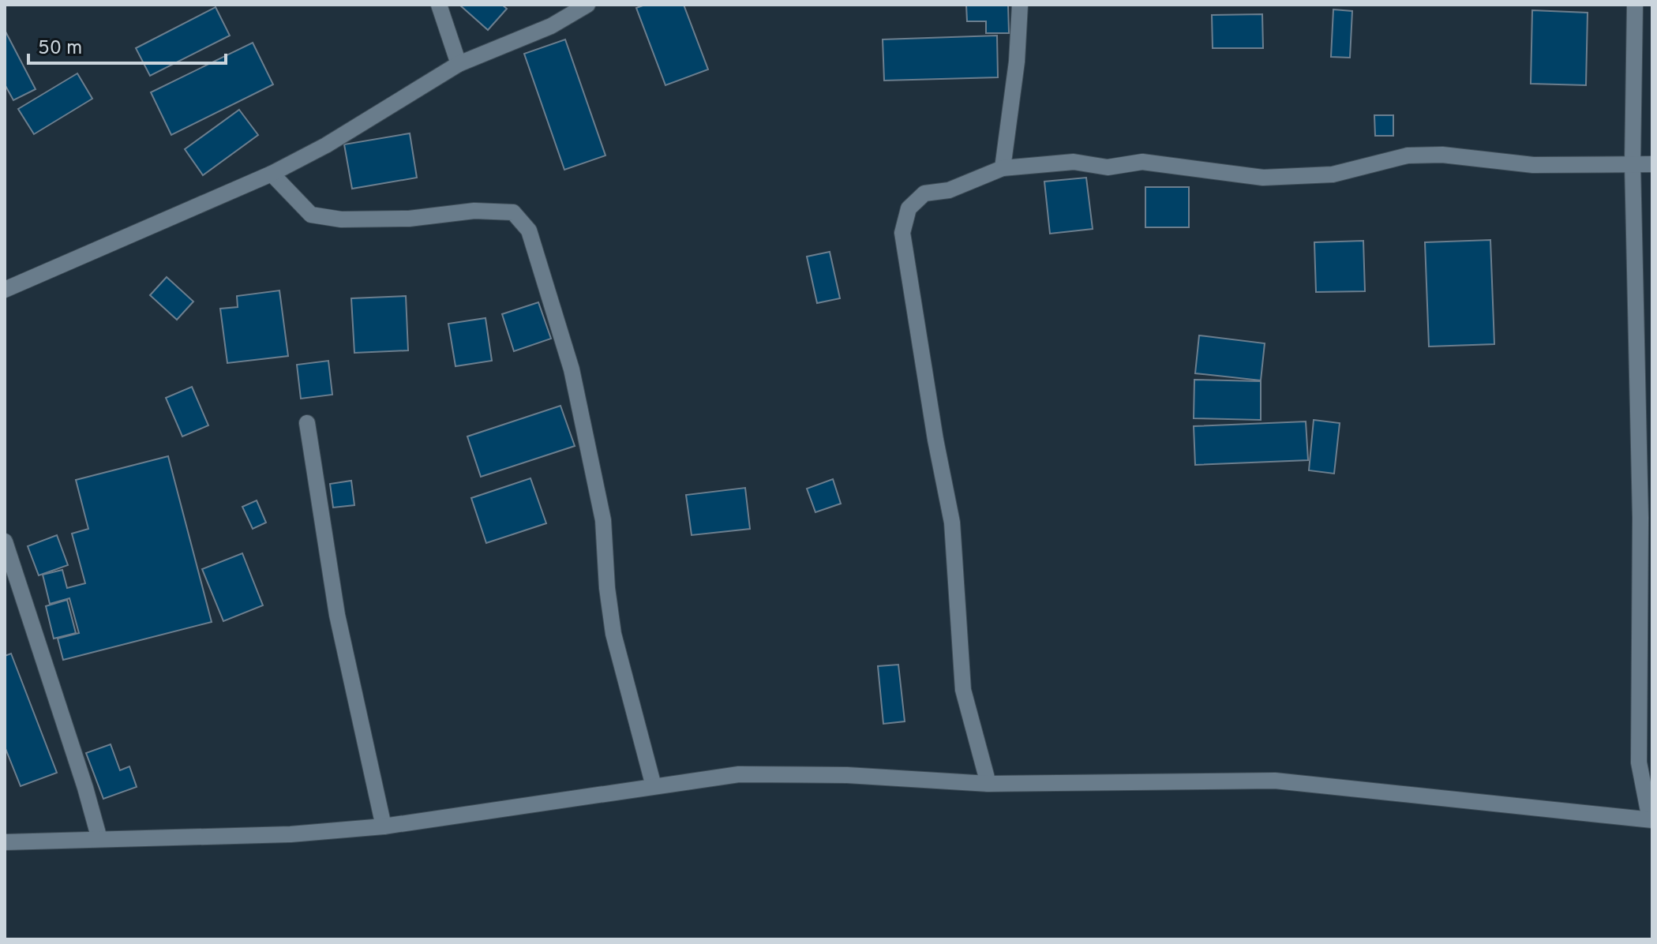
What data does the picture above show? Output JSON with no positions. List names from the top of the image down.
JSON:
{
  "scale_bar": "50 m"
}
